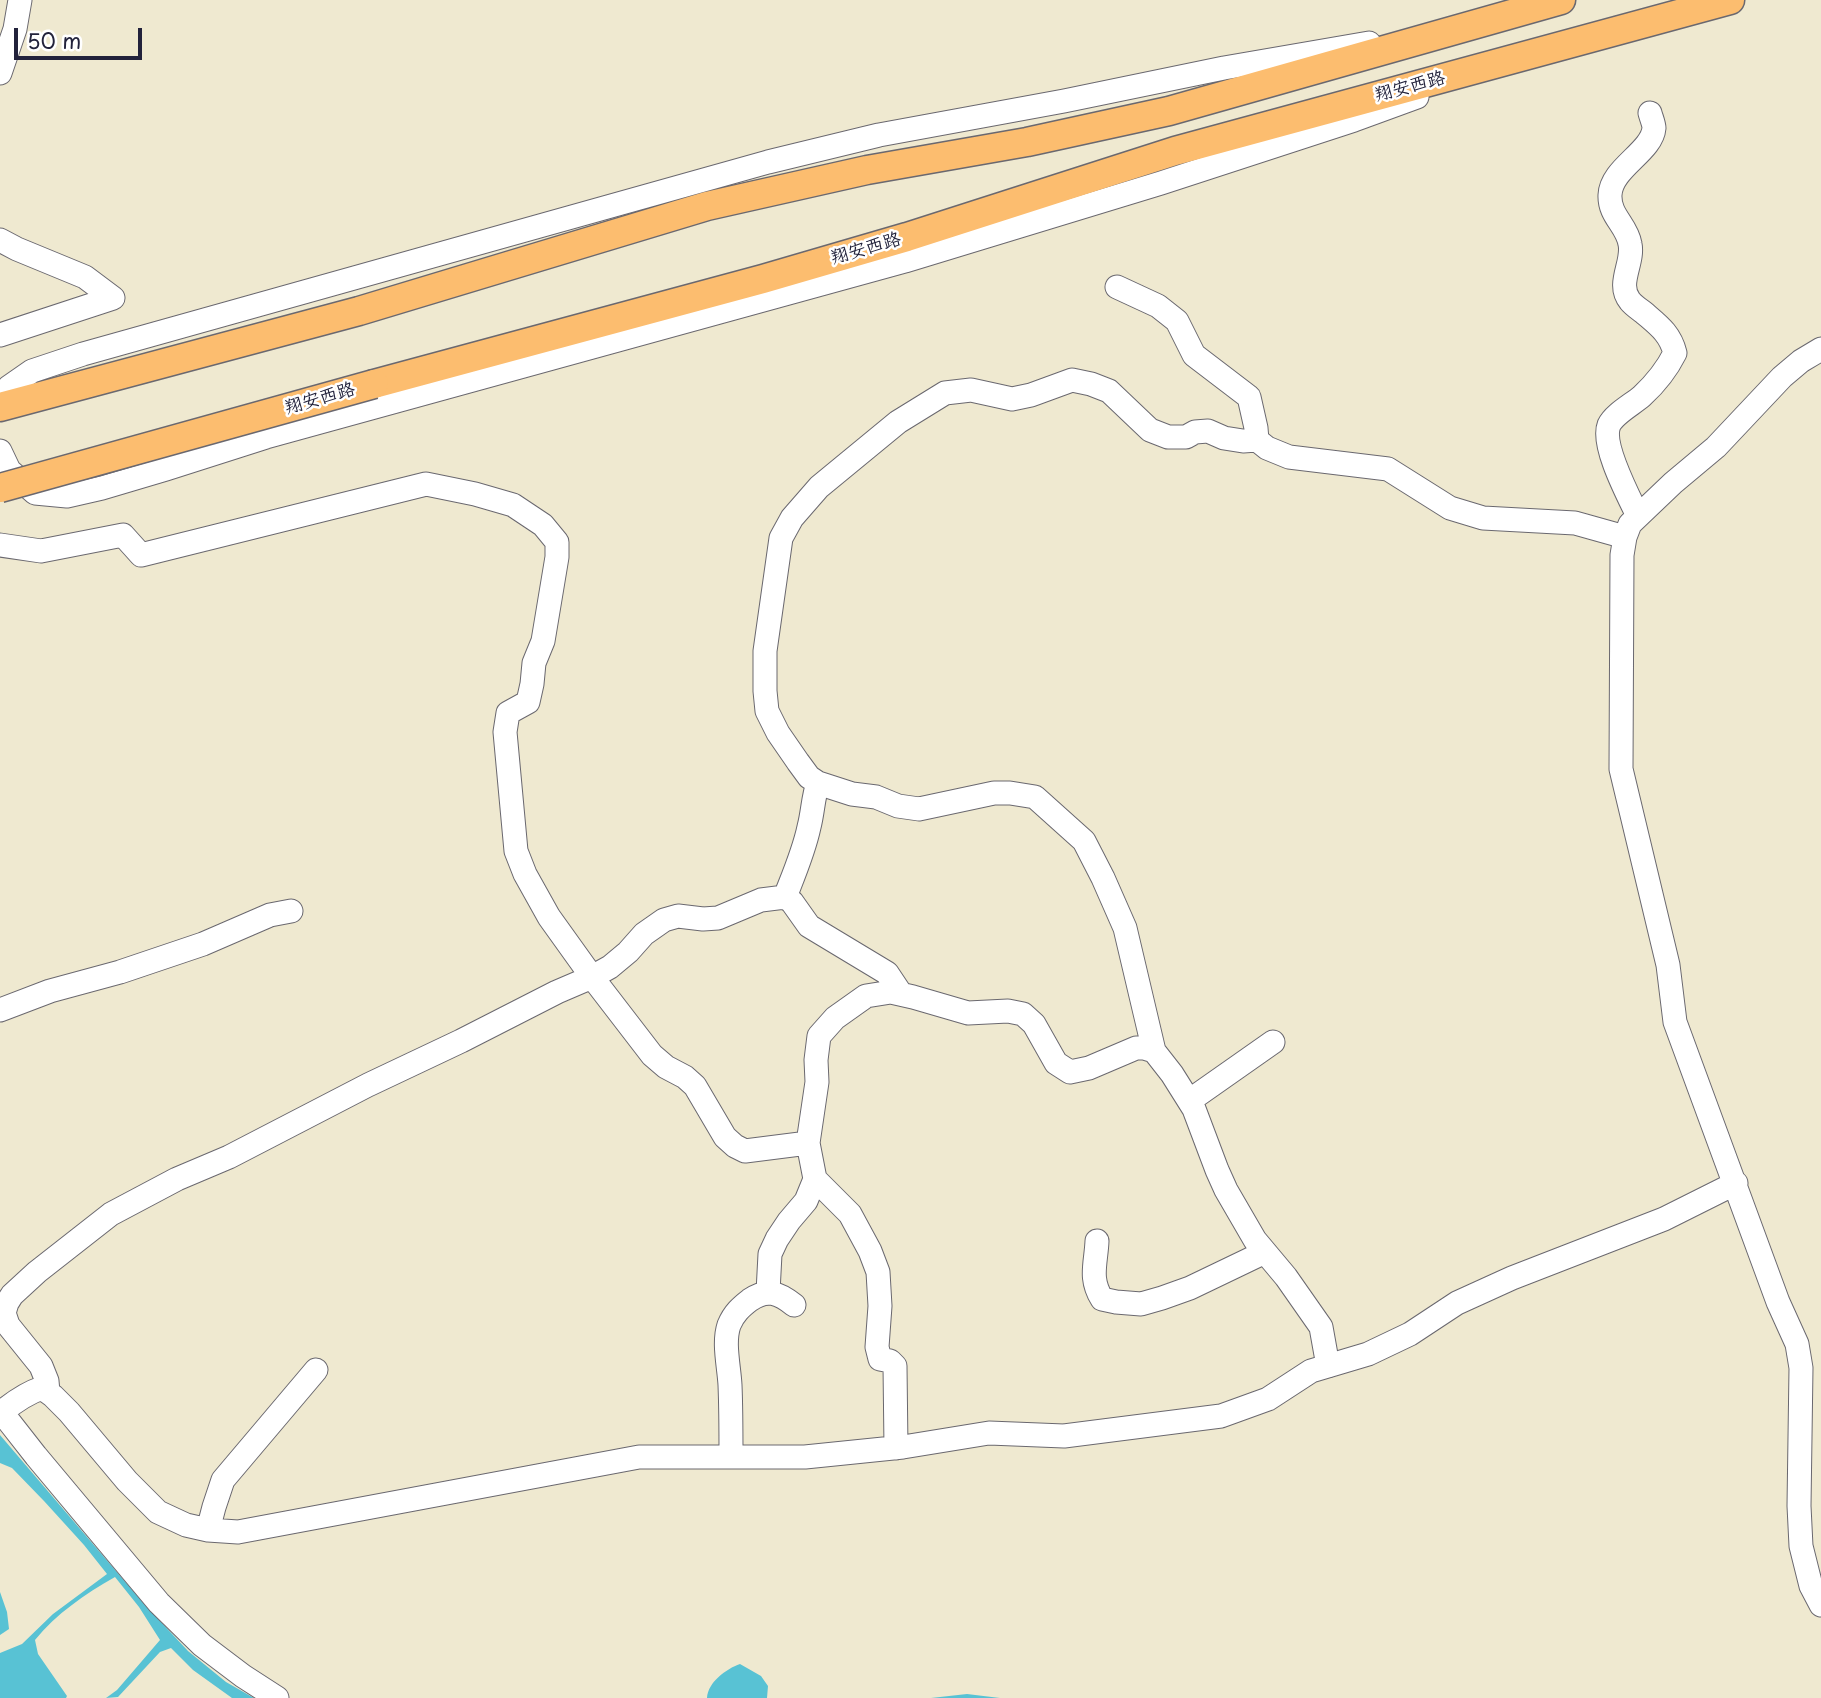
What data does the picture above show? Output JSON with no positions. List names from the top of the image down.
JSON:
{
  "streets": {
    "main road": ["翔安西路"]
  },
  "scale_bar": "50 m"
}
